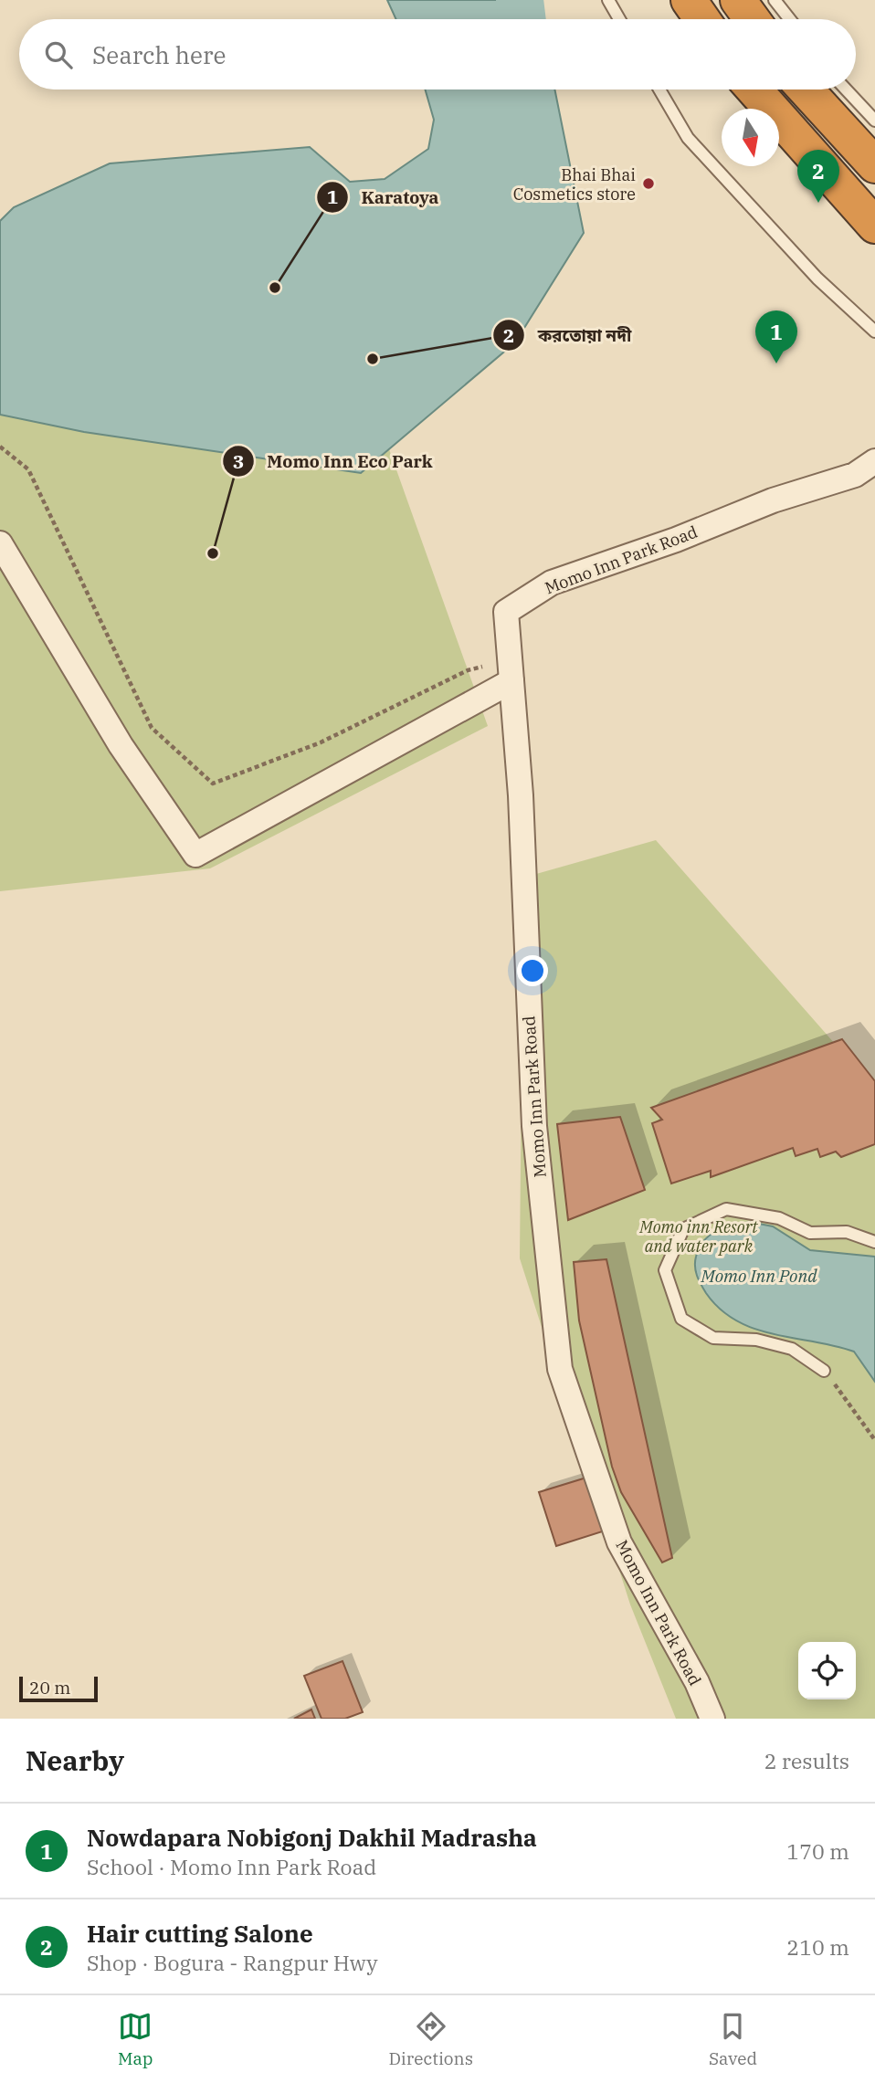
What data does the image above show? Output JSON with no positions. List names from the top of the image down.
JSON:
{
  "streets": {
    "street": ["Momo Inn Park Road"]
  },
  "water": ["Momo Inn Pond"],
  "parks": ["Momo inn Resort and water park"],
  "places": [
    "Bhai Bhai Cosmetics store",
    "Karatoya",
    "করতোয়া নদী",
    "Momo Inn Eco Park"
  ],
  "scale_bar": "20 m",
  "north": "bottom",
  "page": {
    "search": "Search here",
    "pins": ["2", "1"],
    "scale": "20 m",
    "heading": ["Nearby", "2 results"],
    "list": [
      {
        "mark": "1",
        "name": "Nowdapara Nobigonj Dakhil Madrasha",
        "note": "School · Momo Inn Park Road",
        "value": "170 m"
      },
      {
        "mark": "2",
        "name": "Hair cutting Salone",
        "note": "Shop · Bogura - Rangpur Hwy",
        "value": "210 m"
      }
    ],
    "nav": ["Map", "Directions", "Saved"]
  }
}
